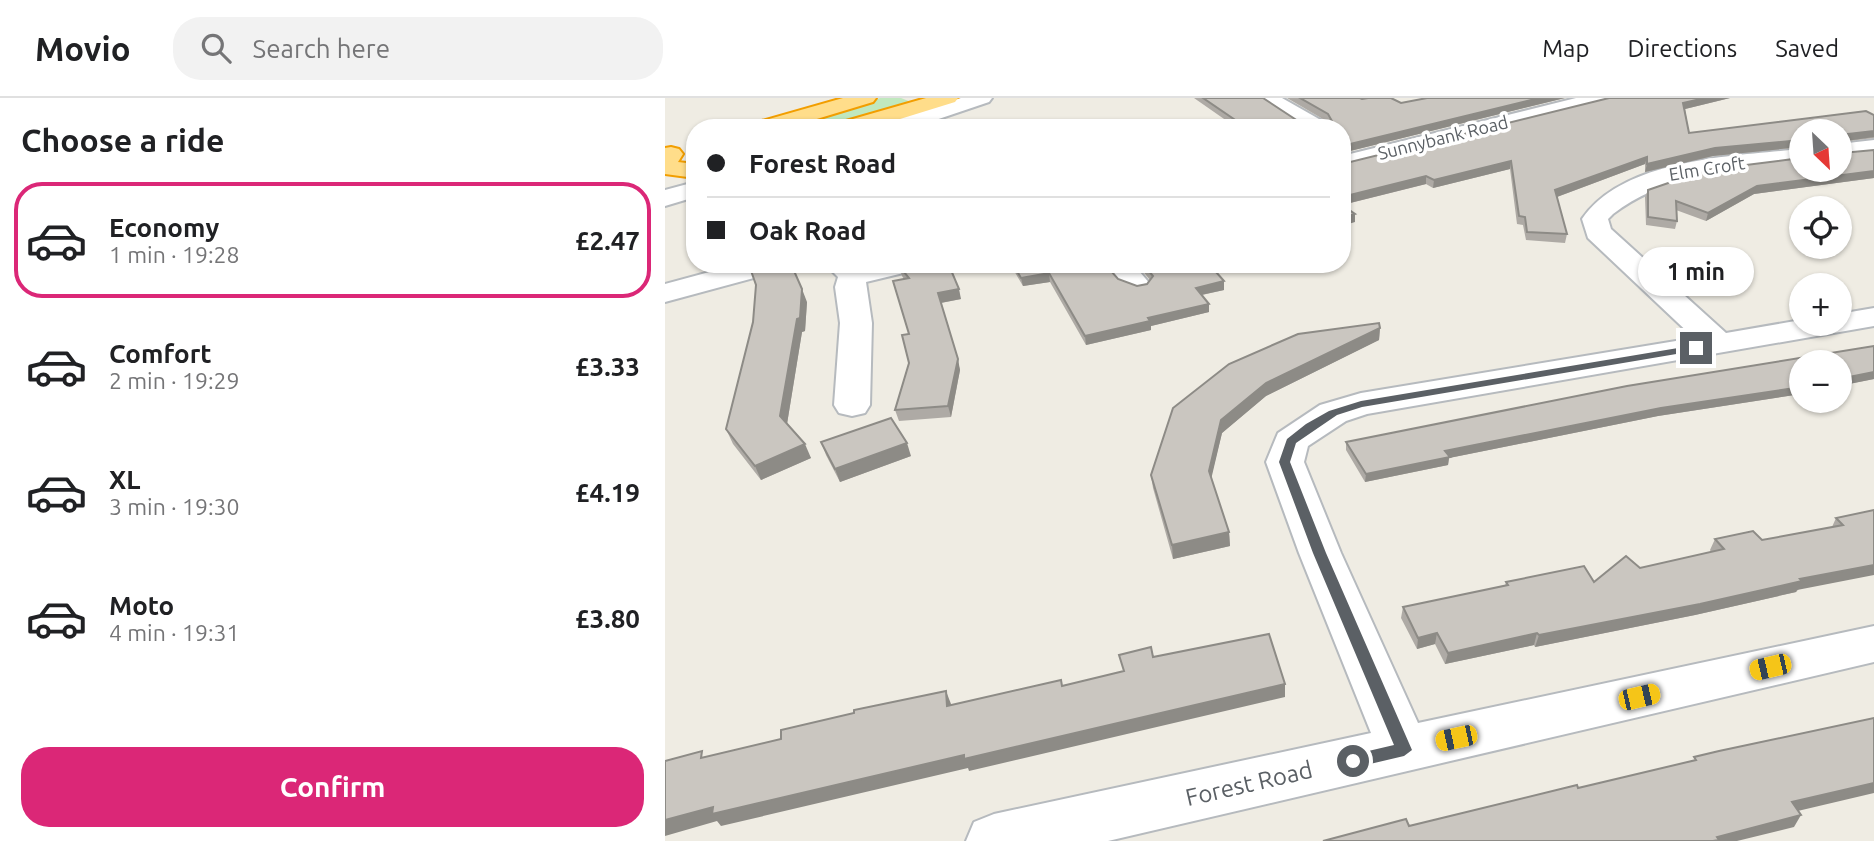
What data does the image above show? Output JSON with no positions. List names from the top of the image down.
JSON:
{
  "streets": {
    "street": ["Sunnybank Road", "Elm Croft", "Forest Road"]
  },
  "north": "bottom right",
  "page": {
    "header": "Movio",
    "search": "Search here",
    "nav": ["Map", "Directions", "Saved"],
    "heading": "Choose a ride",
    "map_buttons": ["+", "−"],
    "banner": ["Forest Road", "Oak Road"],
    "list": [
      {
        "name": "Economy",
        "note": "1 min · 19:28",
        "value": "£2.47"
      },
      {
        "name": "Comfort",
        "note": "2 min · 19:29",
        "value": "£3.33"
      },
      {
        "name": "XL",
        "note": "3 min · 19:30",
        "value": "£4.19"
      },
      {
        "name": "Moto",
        "note": "4 min · 19:31",
        "value": "£3.80"
      }
    ],
    "bubble": "1 min",
    "buttons": "Confirm"
  }
}
